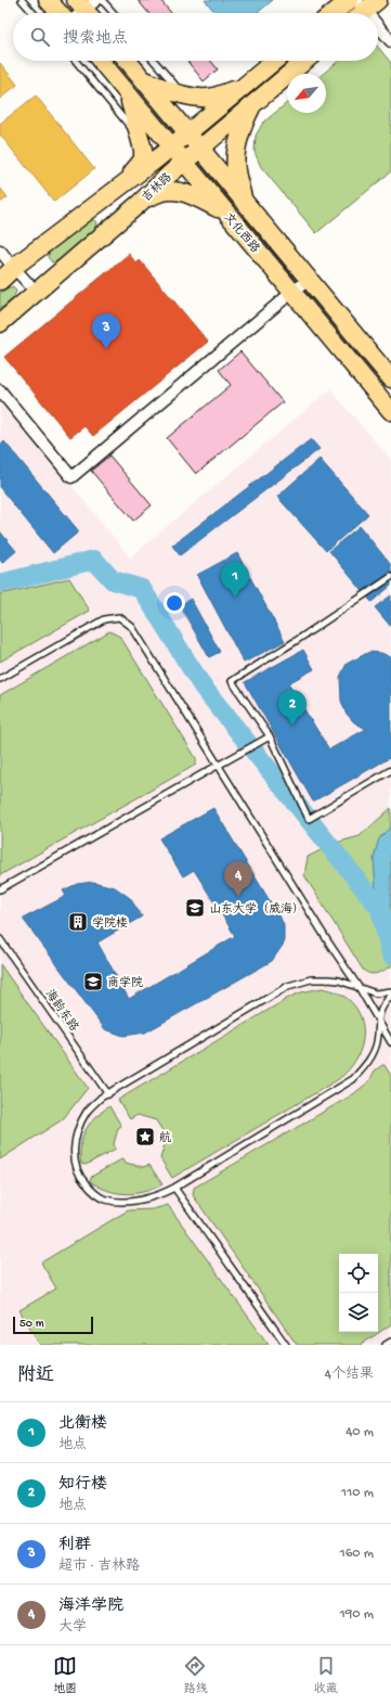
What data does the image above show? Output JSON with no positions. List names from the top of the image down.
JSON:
{
  "streets": {
    "main road": ["吉林路", "文化西路"],
    "lane": ["海韵东路"]
  },
  "crossings": [
    ["吉林路", "文化西路"]
  ],
  "places": {
    "school or university": ["山东大学（威海）", "商学院"],
    "building": ["学院楼"],
    "place": ["航"]
  },
  "scale_bar": "50 m",
  "north": "bottom left",
  "page": {
    "search": "搜索地点",
    "pins": [
      "3",
      "1",
      "2",
      "4"
    ],
    "scale": "50 m",
    "heading": ["附近", "4个结果"],
    "list": [
      {
        "mark": "1",
        "name": "北衡楼",
        "note": "地点",
        "value": "40 m"
      },
      {
        "mark": "2",
        "name": "知行楼",
        "note": "地点",
        "value": "110 m"
      },
      {
        "mark": "3",
        "name": "利群",
        "note": "超市 · 吉林路",
        "value": "160 m"
      },
      {
        "mark": "4",
        "name": "海洋学院",
        "note": "大学",
        "value": "190 m"
      }
    ],
    "nav": ["地图", "路线", "收藏"]
  }
}
